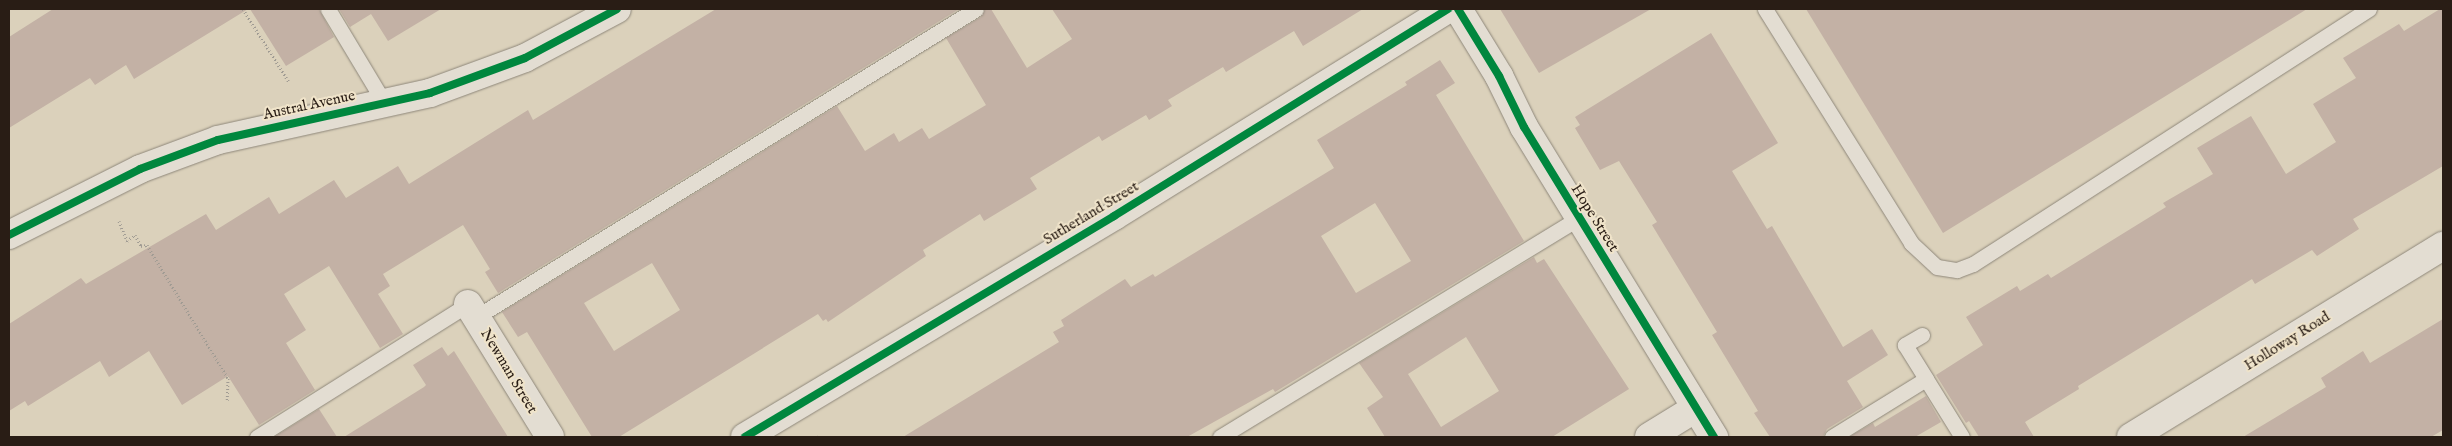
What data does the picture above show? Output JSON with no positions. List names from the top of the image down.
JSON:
{
  "streets": {
    "street": [
      "Austral Avenue",
      "Sutherland Street",
      "Hope Street",
      "Holloway Road",
      "Newman Street"
    ]
  }
}
